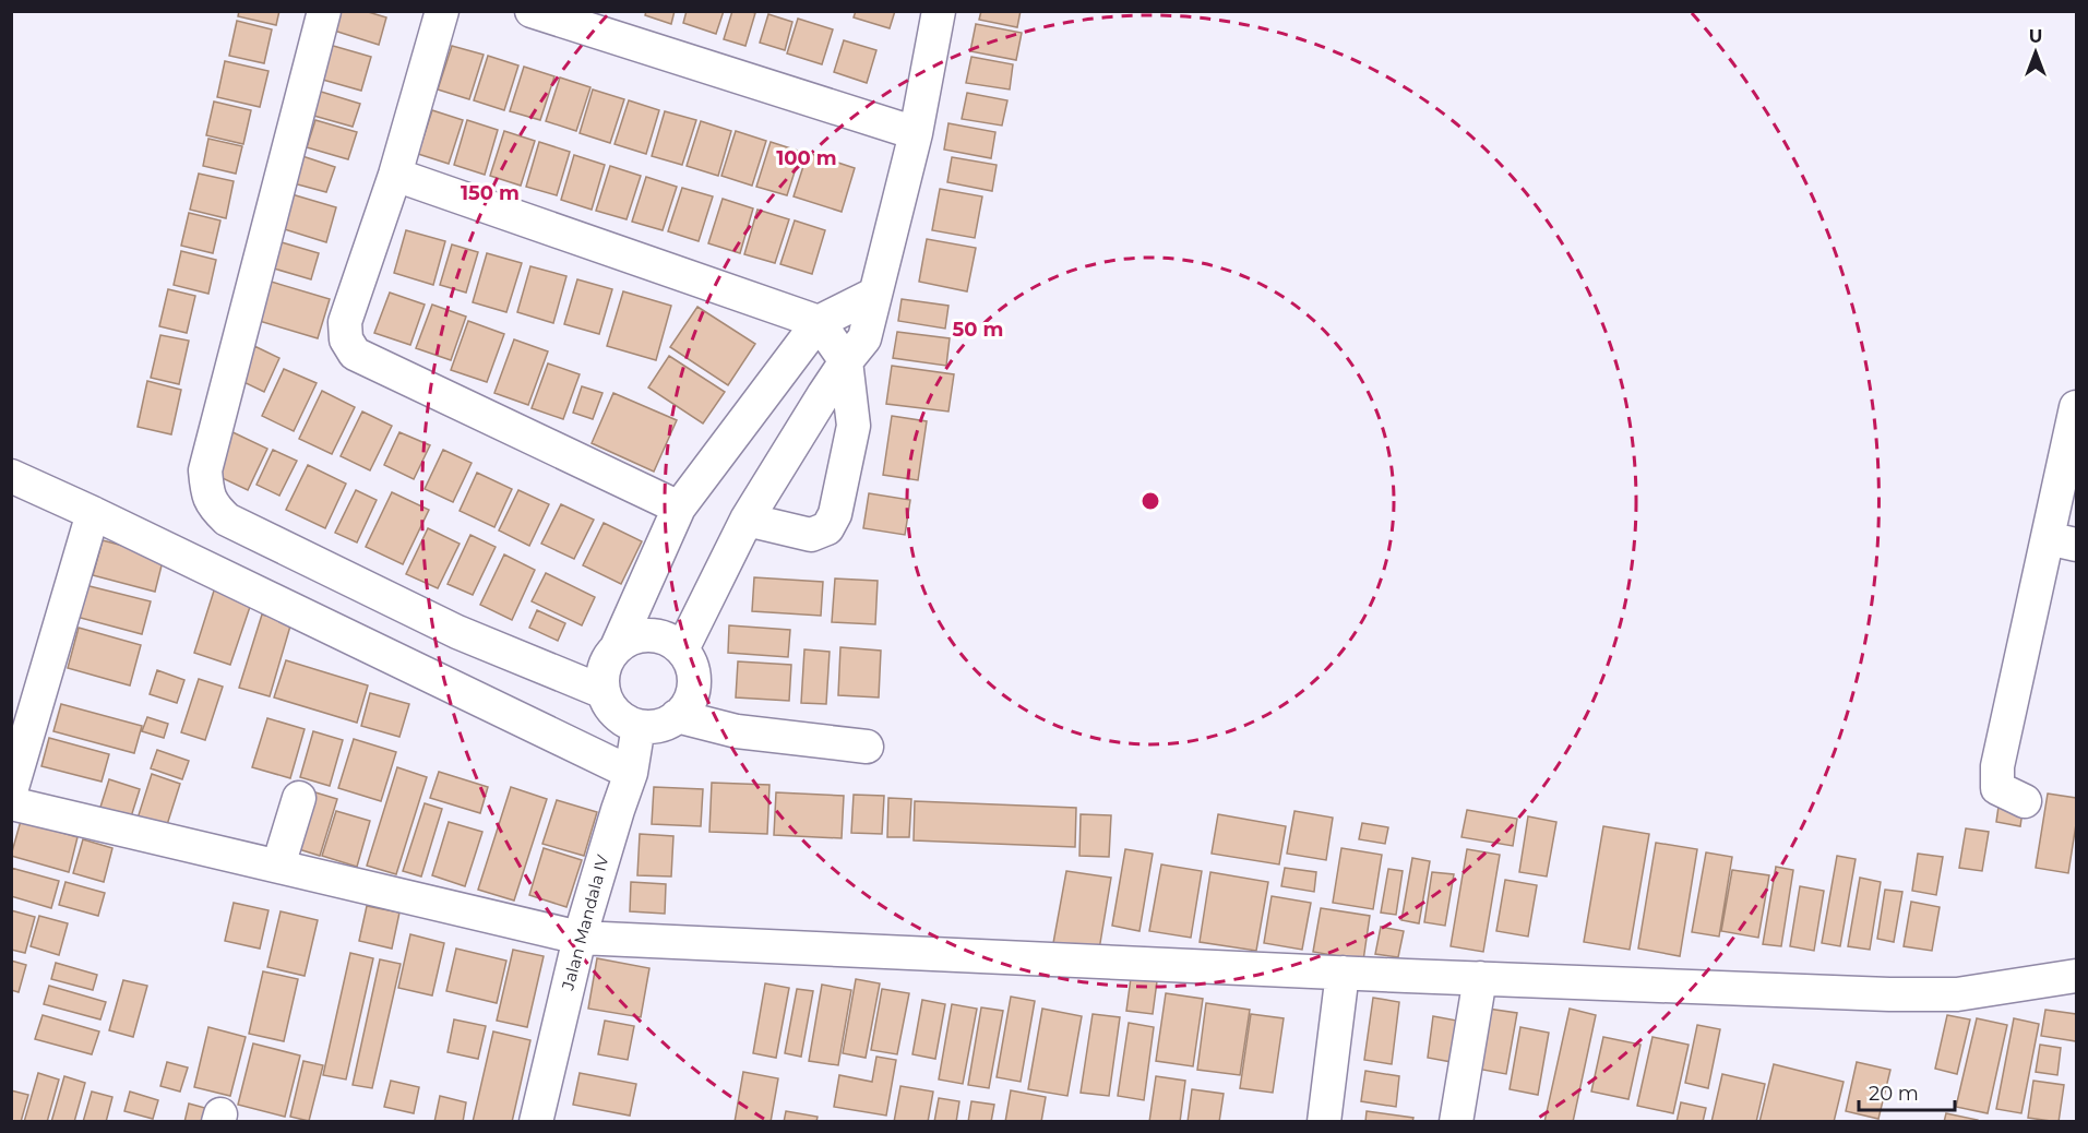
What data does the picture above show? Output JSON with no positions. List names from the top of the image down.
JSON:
{
  "streets": {
    "street": ["Jalan Mandala IV"]
  },
  "scale_bar": "20 m",
  "north": "top",
  "rings": ["100 m", "150 m", "50 m"]
}
